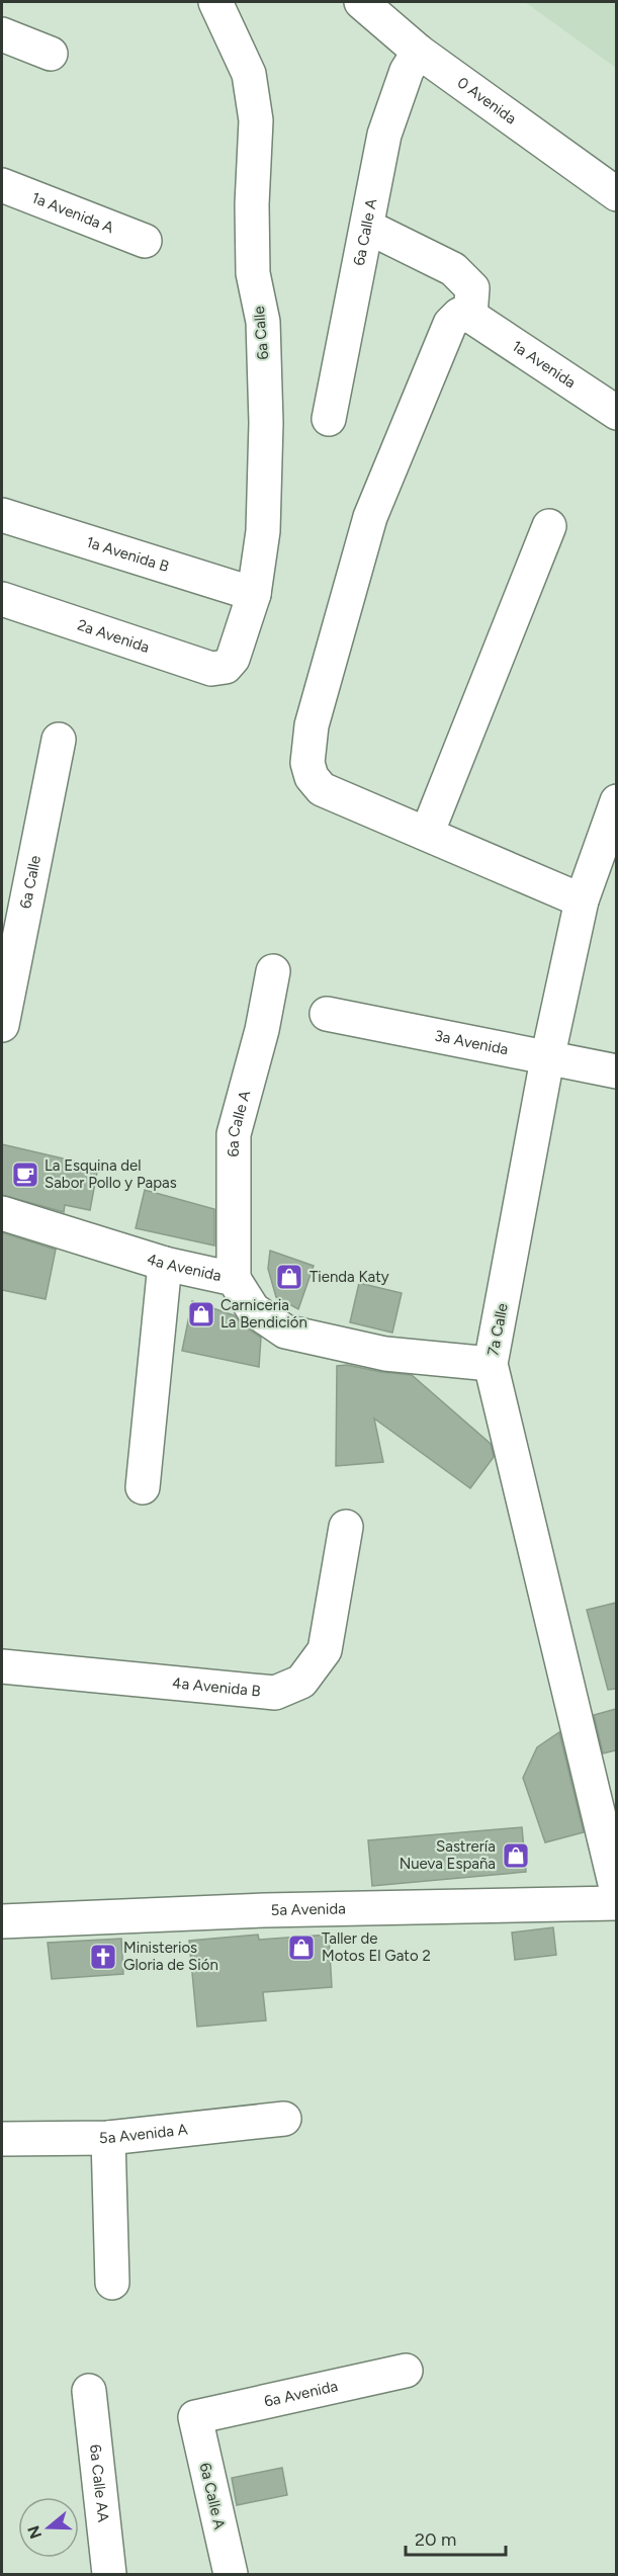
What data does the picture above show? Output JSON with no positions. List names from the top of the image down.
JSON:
{
  "streets": {
    "street": [
      "0 Avenida",
      "1a Avenida A",
      "6a Calle A",
      "6a Calle",
      "1a Avenida",
      "1a Avenida B",
      "2a Avenida",
      "3a Avenida",
      "4a Avenida",
      "7a Calle",
      "4a Avenida B",
      "5a Avenida",
      "5a Avenida A",
      "6a Avenida",
      "6a Calle AA"
    ]
  },
  "crossings": [
    ["0 Avenida", "6a Calle A"],
    ["6a Calle A", "4a Avenida"],
    ["6a Calle A", "6a Avenida"],
    ["6a Calle", "1a Avenida B"],
    ["6a Calle", "2a Avenida"],
    ["3a Avenida", "7a Calle"],
    ["4a Avenida", "7a Calle"]
  ],
  "places": {
    "cafe": ["La Esquina del Sabor Pollo y Papas"],
    "shop": [
      "Tienda Katy",
      "Carniceria La Bendición",
      "Sastrería Nueva España",
      "Taller de Motos El Gato 2"
    ],
    "church": ["Ministerios Gloria de Sión"]
  },
  "scale_bar": "20 m",
  "north": "left"
}
